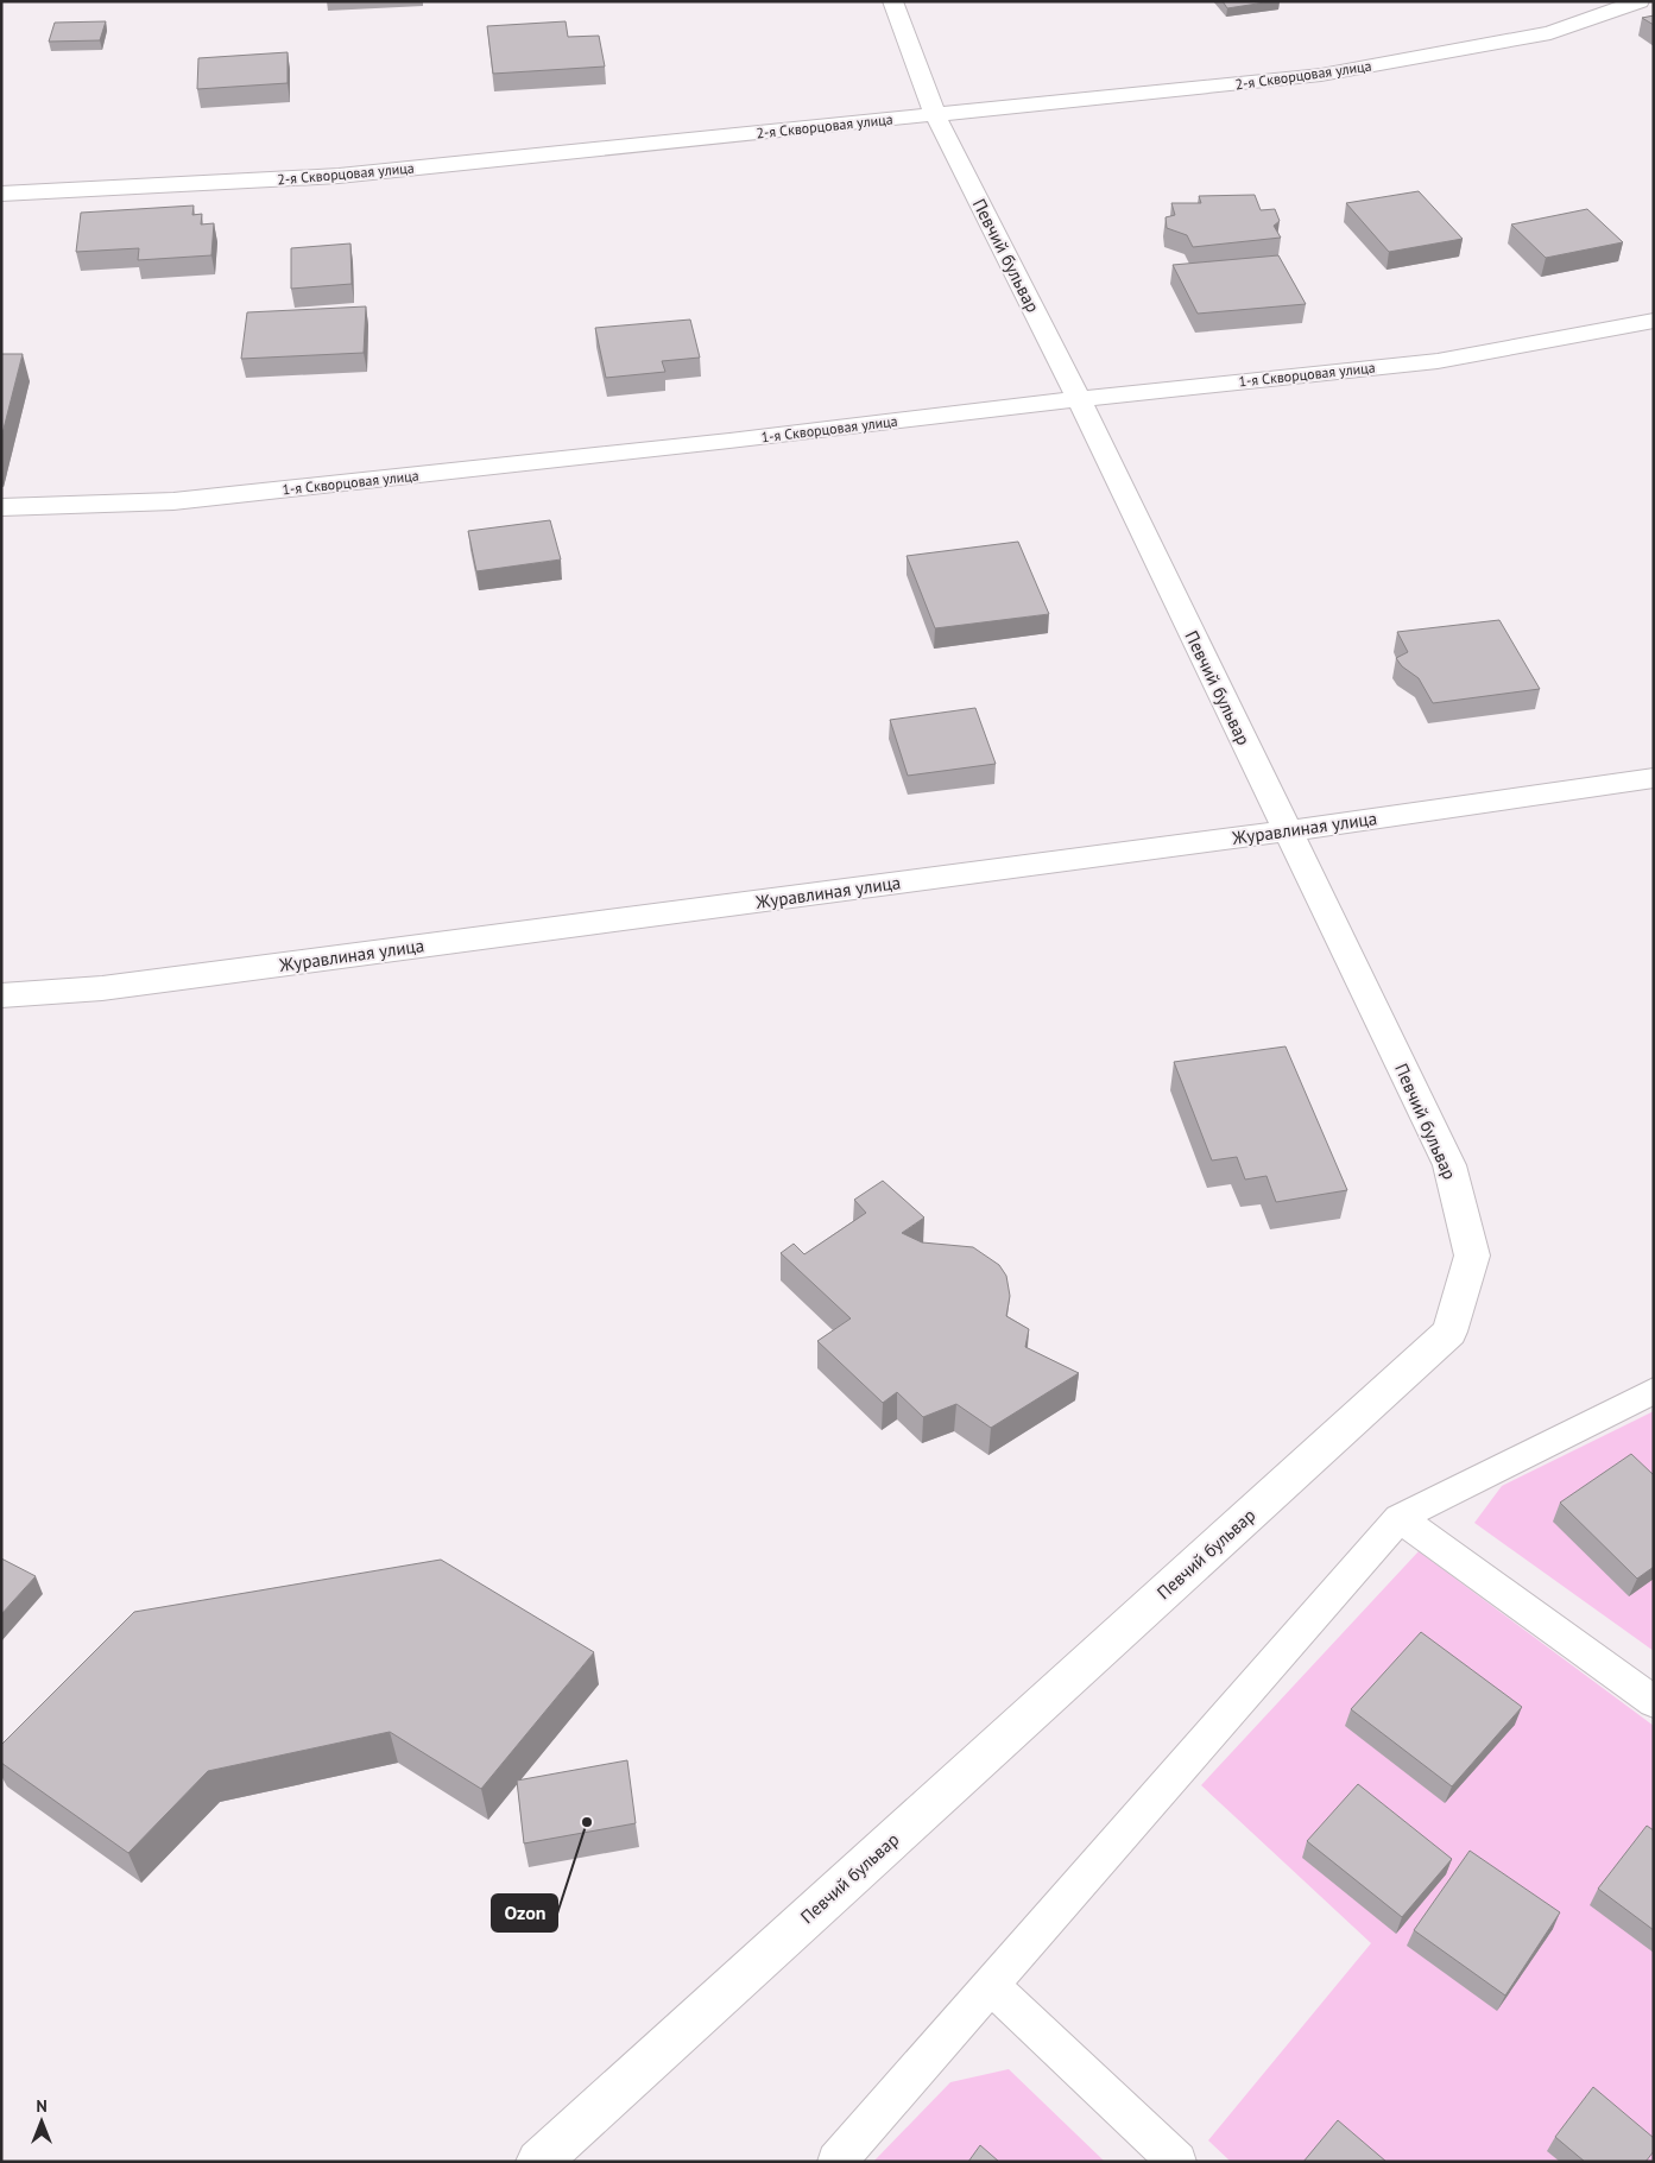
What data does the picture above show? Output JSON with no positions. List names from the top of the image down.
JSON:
{
  "streets": {
    "street": [
      "2-я Скворцовая улица",
      "Певчий бульвар",
      "1-я Скворцовая улица",
      "Журавлиная улица"
    ]
  },
  "crossings": [
    ["2-я Скворцовая улица", "Певчий бульвар"],
    ["Певчий бульвар", "1-я Скворцовая улица"],
    ["Певчий бульвар", "Журавлиная улица"]
  ],
  "places": ["Ozon"],
  "north": "top"
}
